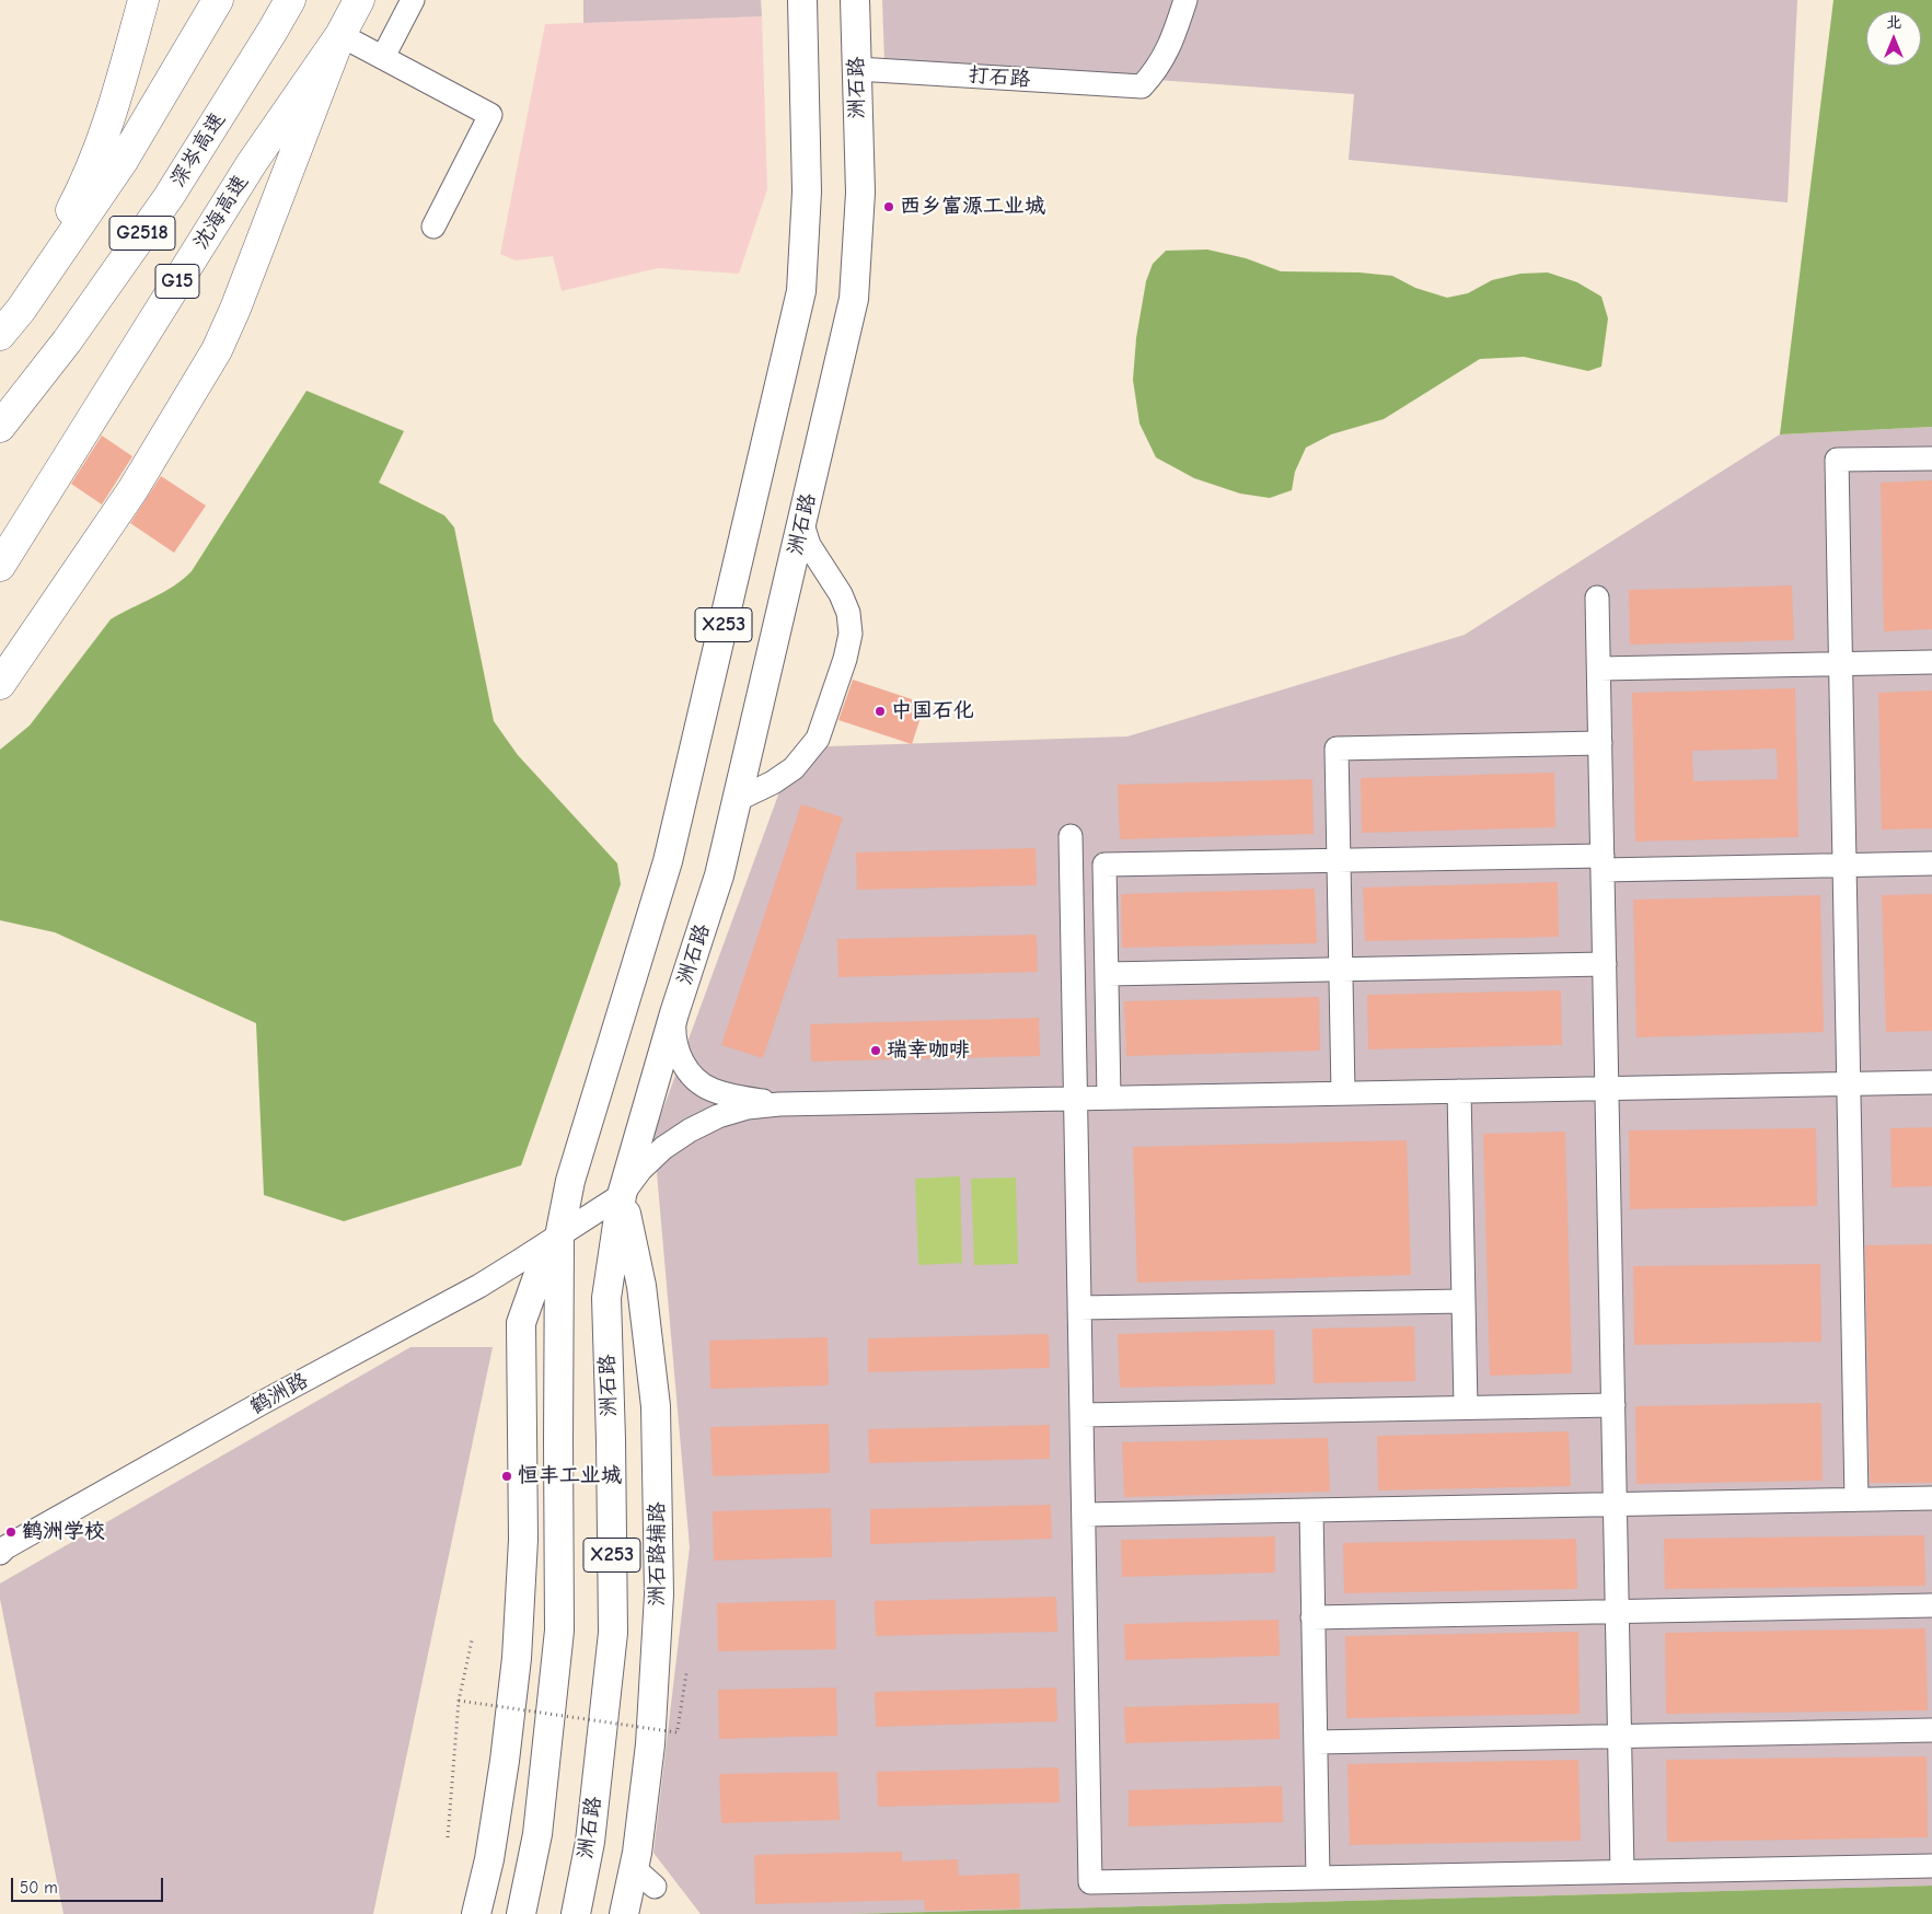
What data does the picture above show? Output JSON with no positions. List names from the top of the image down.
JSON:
{
  "streets": {
    "highway": [
      "深岑高速",
      "沈海高速",
      "G2518",
      "G15"
    ],
    "main road": ["洲石路", "X253", "洲石路辅路"],
    "street": ["打石路", "鹤洲路"]
  },
  "crossings": [
    ["打石路", "洲石路"],
    ["洲石路", "鹤洲路"],
    ["洲石路", "洲石路辅路"],
    ["X253", "鹤洲路"],
    ["鹤洲路", "洲石路辅路"]
  ],
  "places": [
    "西乡富源工业城",
    "中国石化",
    "瑞幸咖啡",
    "恒丰工业城",
    "鹤洲学校"
  ],
  "scale_bar": "50 m",
  "north": "top"
}
